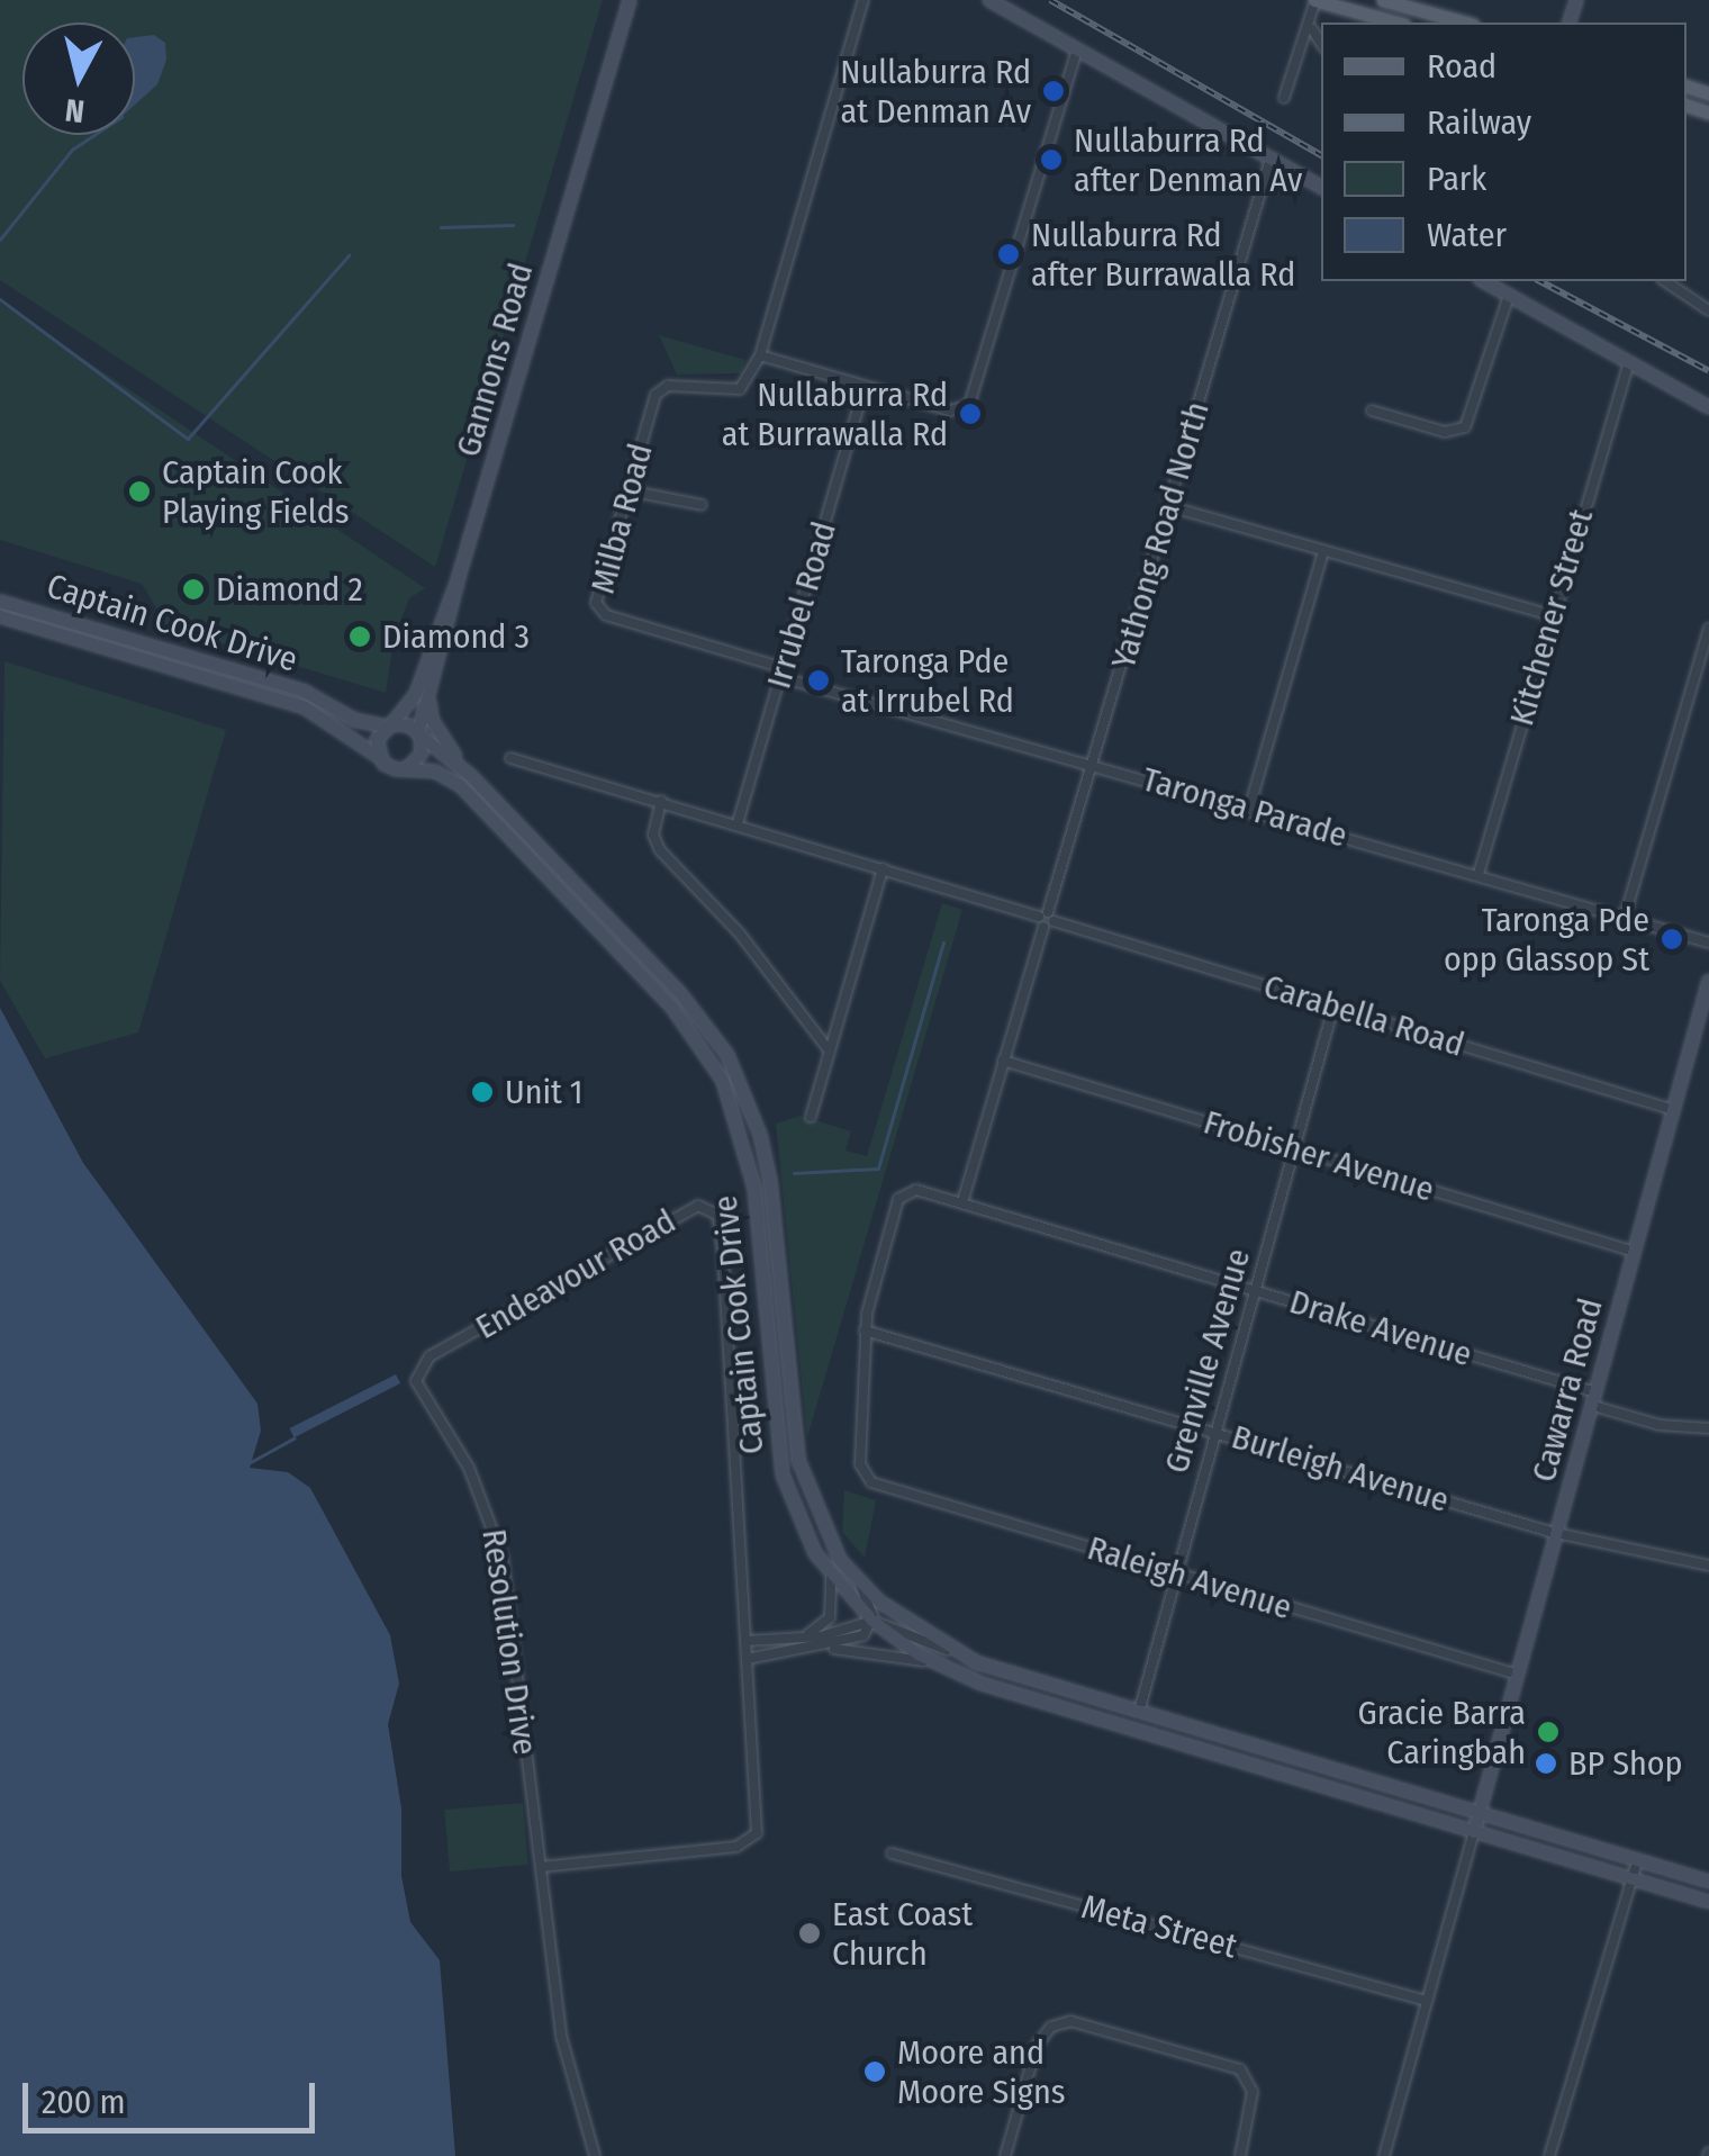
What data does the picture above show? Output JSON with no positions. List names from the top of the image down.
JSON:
{
  "streets": {
    "main road": [
      "Gannons Road",
      "Captain Cook Drive",
      "Grenville Avenue",
      "Cawarra Road"
    ],
    "street": [
      "Milba Road",
      "Yathong Road North",
      "Irrubel Road",
      "Kitchener Street",
      "Taronga Parade",
      "Carabella Road",
      "Frobisher Avenue",
      "Endeavour Road",
      "Drake Avenue",
      "Burleigh Avenue",
      "Raleigh Avenue",
      "Resolution Drive",
      "Meta Street"
    ]
  },
  "crossings": [
    ["Gannons Road", "Captain Cook Drive"],
    ["Milba Road", "Irrubel Road"],
    ["Milba Road", "Taronga Parade"],
    ["Yathong Road North", "Taronga Parade"],
    ["Yathong Road North", "Carabella Road"],
    ["Yathong Road North", "Frobisher Avenue"],
    ["Yathong Road North", "Drake Avenue"],
    ["Irrubel Road", "Taronga Parade"],
    ["Irrubel Road", "Carabella Road"],
    ["Kitchener Street", "Taronga Parade"],
    ["Captain Cook Drive", "Grenville Avenue"],
    ["Captain Cook Drive", "Cawarra Road"],
    ["Carabella Road", "Grenville Avenue"],
    ["Carabella Road", "Cawarra Road"],
    ["Frobisher Avenue", "Grenville Avenue"],
    ["Frobisher Avenue", "Cawarra Road"],
    ["Endeavour Road", "Resolution Drive"],
    ["Drake Avenue", "Grenville Avenue"],
    ["Drake Avenue", "Cawarra Road"],
    ["Drake Avenue", "Burleigh Avenue"],
    ["Drake Avenue", "Raleigh Avenue"],
    ["Grenville Avenue", "Burleigh Avenue"],
    ["Grenville Avenue", "Raleigh Avenue"],
    ["Cawarra Road", "Burleigh Avenue"],
    ["Cawarra Road", "Raleigh Avenue"],
    ["Burleigh Avenue", "Raleigh Avenue"]
  ],
  "places": [
    "Nullaburra Rd at Denman Av",
    "Nullaburra Rd after Denman Av",
    "Nullaburra Rd after Burrawalla Rd",
    "Nullaburra Rd at Burrawalla Rd",
    "Captain Cook Playing Fields",
    "Diamond 2",
    "Diamond 3",
    "Taronga Pde at Irrubel Rd",
    "Taronga Pde opp Glassop St",
    "Unit 1",
    "Gracie Barra Caringbah",
    "BP Shop",
    "East Coast Church",
    "Moore and Moore Signs"
  ],
  "legend": [
    "Road",
    "Railway",
    "Park",
    "Water"
  ],
  "scale_bar": "200 m",
  "north": "bottom"
}
